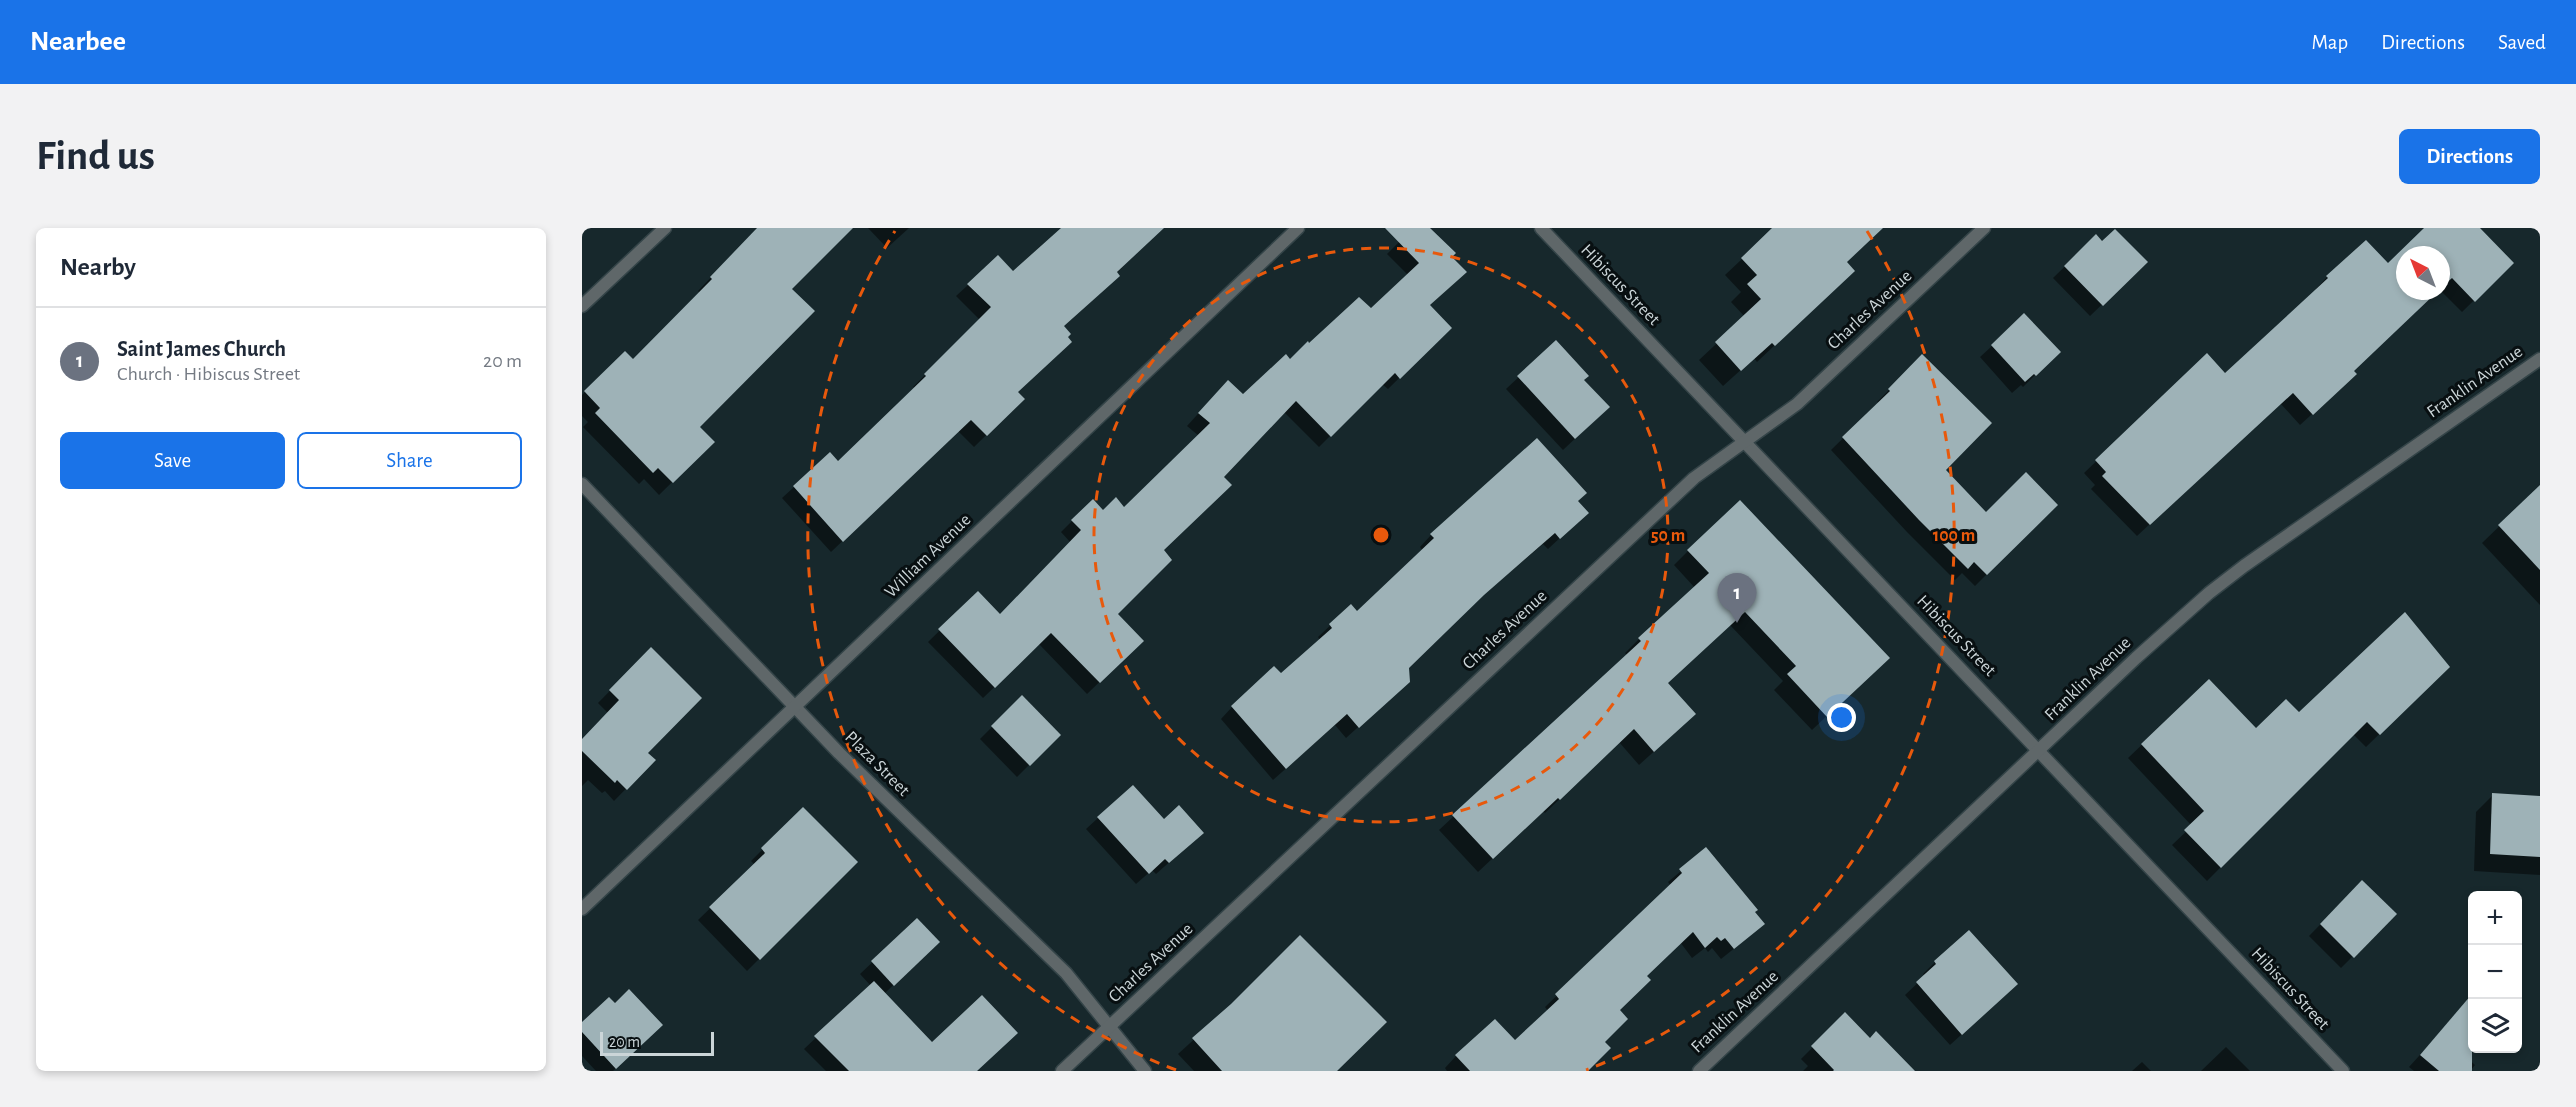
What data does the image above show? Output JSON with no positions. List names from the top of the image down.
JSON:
{
  "streets": {
    "street": [
      "Hibiscus Street",
      "Charles Avenue",
      "Franklin Avenue",
      "William Avenue",
      "Plaza Street"
    ]
  },
  "crossings": [
    ["Hibiscus Street", "Charles Avenue"],
    ["Hibiscus Street", "Franklin Avenue"],
    ["Charles Avenue", "Plaza Street"],
    ["William Avenue", "Plaza Street"]
  ],
  "scale_bar": "20 m",
  "north": "top left",
  "page": {
    "header": "Nearbee",
    "nav": ["Map", "Directions", "Saved"],
    "buttons": [
      "Directions",
      ["Save", "Share"]
    ],
    "title": "Find us",
    "heading": "Nearby",
    "list": [
      {
        "mark": "1",
        "name": "Saint James Church",
        "note": "Church · Hibiscus Street",
        "value": "20 m"
      }
    ],
    "pins": "1",
    "map_buttons": ["+", "−"],
    "scale": "20 m"
  },
  "rings": ["50 m", "100 m"]
}
